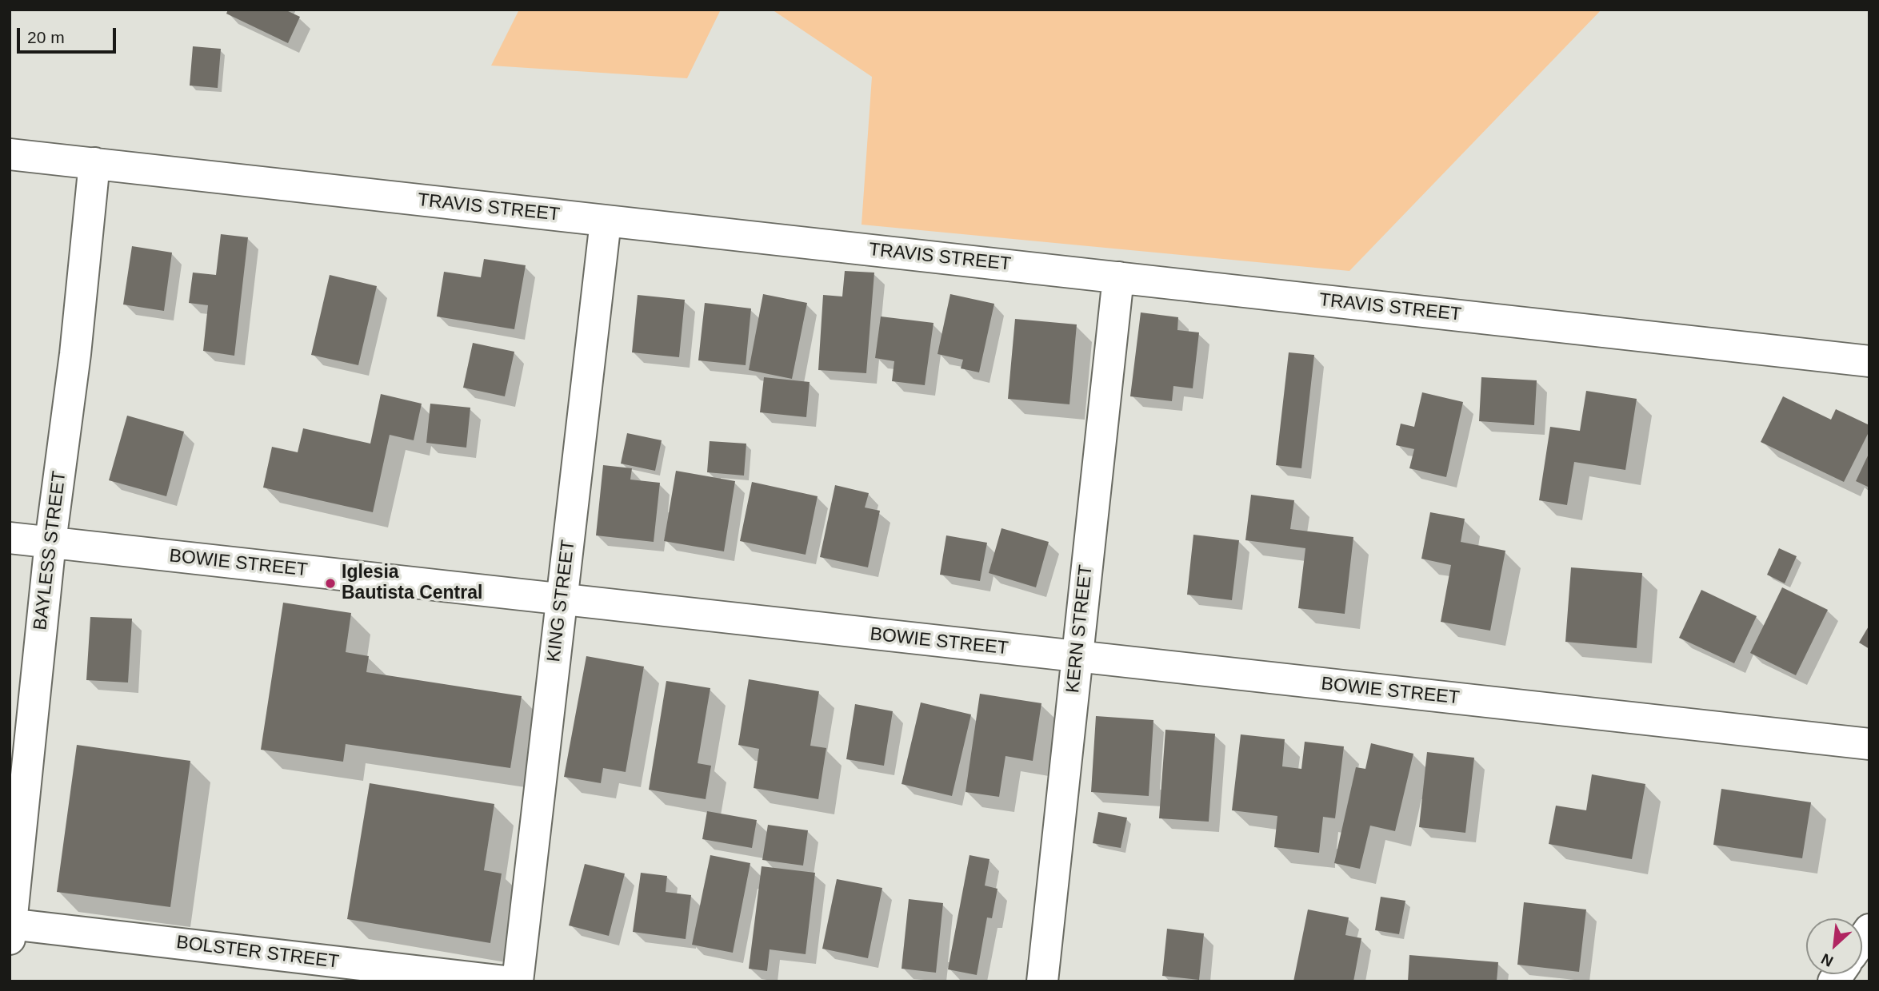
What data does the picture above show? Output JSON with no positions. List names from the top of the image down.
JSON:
{
  "streets": {
    "street": [
      "TRAVIS STREET",
      "BAYLESS STREET",
      "BOWIE STREET",
      "KING STREET",
      "KERN STREET",
      "BOLSTER STREET"
    ]
  },
  "crossings": [
    ["TRAVIS STREET", "BAYLESS STREET"],
    ["TRAVIS STREET", "KING STREET"],
    ["TRAVIS STREET", "KERN STREET"],
    ["BAYLESS STREET", "BOWIE STREET"],
    ["BAYLESS STREET", "BOLSTER STREET"],
    ["BOWIE STREET", "KING STREET"],
    ["BOWIE STREET", "KERN STREET"]
  ],
  "places": ["Iglesia Bautista Central"],
  "scale_bar": "20 m",
  "north": "bottom left"
}
